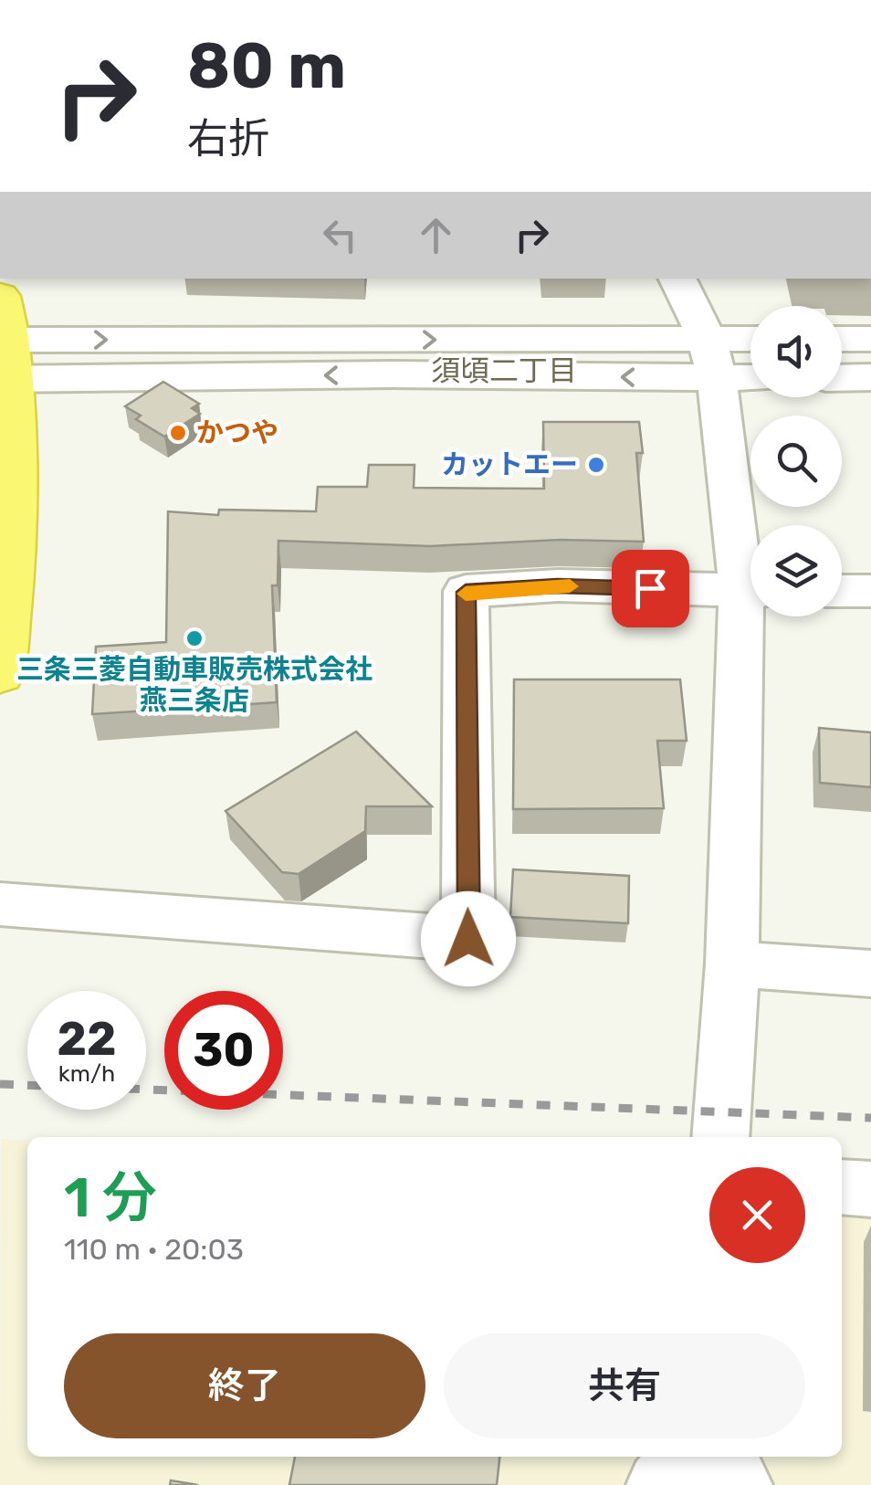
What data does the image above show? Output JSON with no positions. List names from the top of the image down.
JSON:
{
  "districts": ["須頃二丁目"],
  "places": ["かつや", "カットエー", "三条三菱自動車販売株式会社 燕三条店"],
  "page": {
    "turn": ["80 m", "右折"],
    "speed": "22 km/h",
    "limit": "30",
    "heading": ["1 分", "110 m · 20:03"],
    "buttons": ["終了", "共有"]
  }
}
